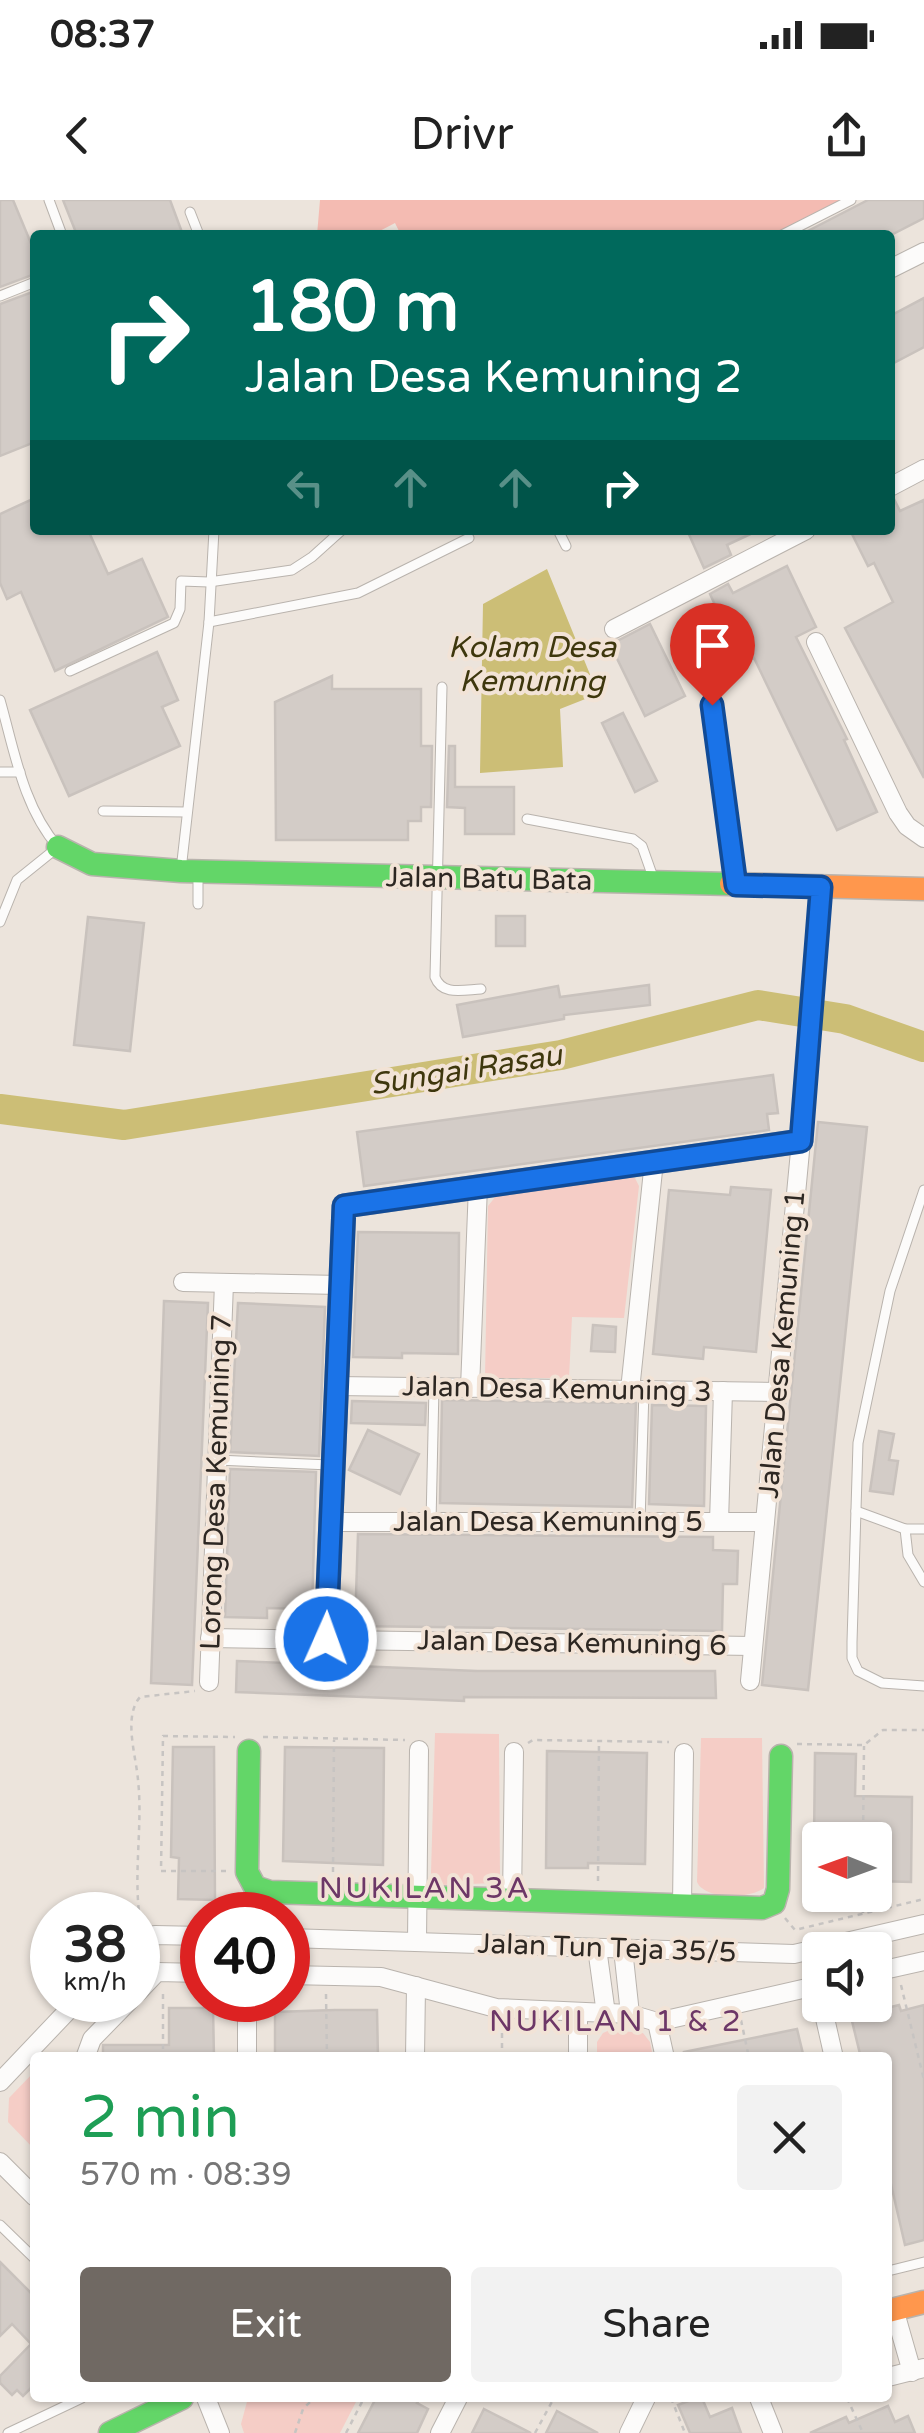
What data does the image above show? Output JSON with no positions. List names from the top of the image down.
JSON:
{
  "streets": {
    "street": [
      "Jalan Batu Bata",
      "Jalan Desa Kemuning 1",
      "Jalan Desa Kemuning 3",
      "Lorong Desa Kemuning 7",
      "Jalan Desa Kemuning 5",
      "Jalan Desa Kemuning 6",
      "Jalan Tun Teja 35/5"
    ]
  },
  "crossings": [
    ["Jalan Batu Bata", "Jalan Desa Kemuning 1"],
    ["Jalan Desa Kemuning 1", "Jalan Desa Kemuning 3"],
    ["Jalan Desa Kemuning 1", "Jalan Desa Kemuning 5"],
    ["Jalan Desa Kemuning 1", "Jalan Desa Kemuning 6"],
    ["Lorong Desa Kemuning 7", "Jalan Desa Kemuning 6"]
  ],
  "districts": ["NUKILAN 3A", "NUKILAN 1 & 2"],
  "water": ["Kolam Desa Kemuning", "Sungai Rasau"],
  "north": "left",
  "page": {
    "status": "08:37",
    "header": "Drivr",
    "turn": ["180 m", "Jalan Desa Kemuning 2"],
    "speed": "38 km/h",
    "limit": "40",
    "heading": ["2 min", "570 m · 08:39"],
    "buttons": ["Exit", "Share"]
  }
}
